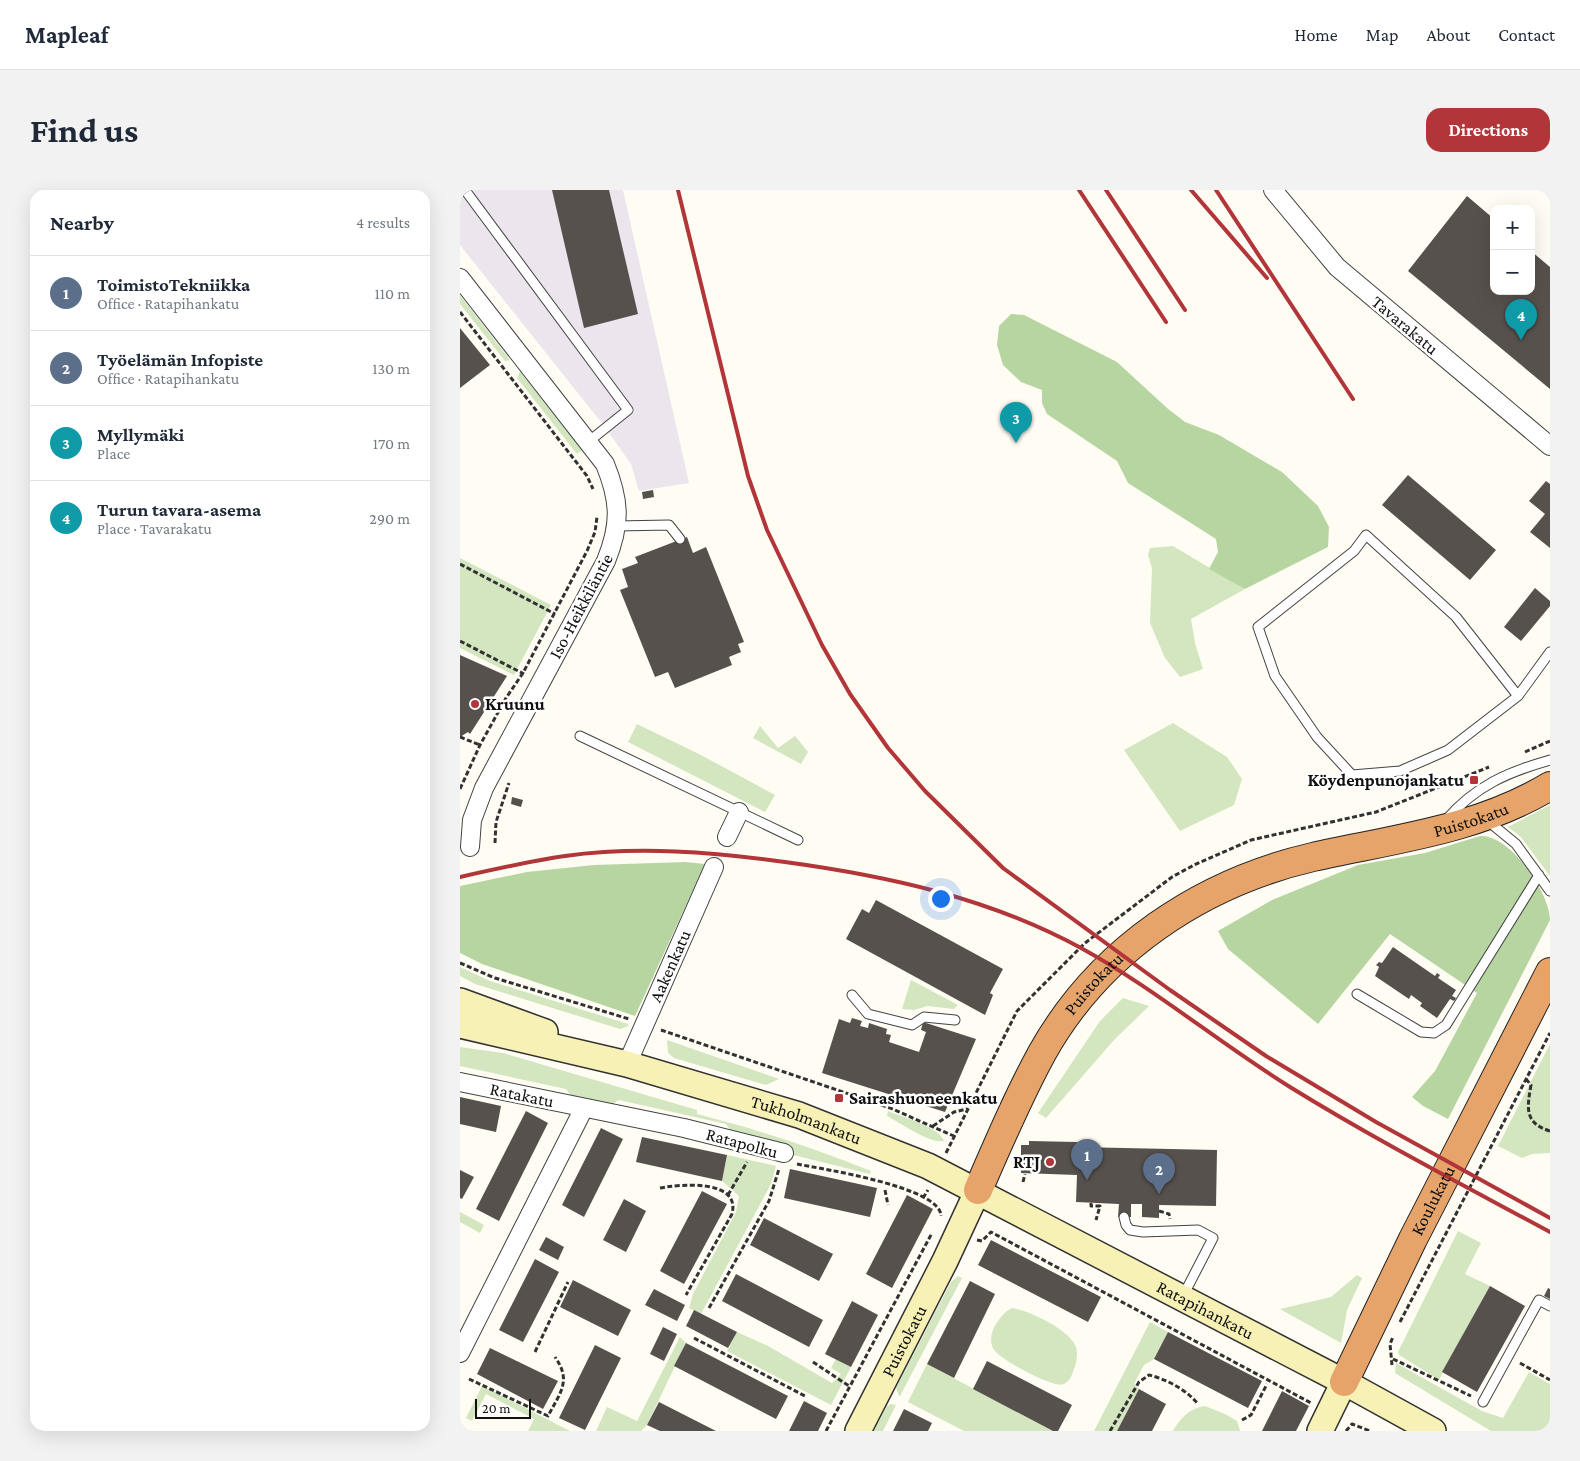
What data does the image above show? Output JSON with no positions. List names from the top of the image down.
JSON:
{
  "streets": {
    "highway": ["Puistokatu", "Koulukatu"],
    "main road": ["Tukholmankatu", "Ratapihankatu"],
    "street": [
      "Tavarakatu",
      "Iso-Heikkiläntie",
      "Aakenkatu",
      "Ratakatu",
      "Ratapolku"
    ]
  },
  "crossings": [
    ["Puistokatu", "Tukholmankatu"],
    ["Puistokatu", "Ratapihankatu"],
    ["Aakenkatu", "Tukholmankatu"],
    ["Ratakatu", "Ratapolku"],
    ["Tukholmankatu", "Ratapihankatu"],
    ["Koulukatu", "Ratapihankatu"]
  ],
  "places": {
    "other": ["Kruunu", "RTJ"],
    "transit": ["Köydenpunojankatu", "Sairashuoneenkatu"]
  },
  "scale_bar": "20 m",
  "page": {
    "header": "Mapleaf",
    "nav": [
      "Home",
      "Map",
      "About",
      "Contact"
    ],
    "buttons": "Directions",
    "title": "Find us",
    "heading": ["Nearby", "4 results"],
    "map_buttons": ["+", "−"],
    "list": [
      {
        "mark": "1",
        "name": "ToimistoTekniikka",
        "note": "Office · Ratapihankatu",
        "value": "110 m"
      },
      {
        "mark": "2",
        "name": "Työelämän Infopiste",
        "note": "Office · Ratapihankatu",
        "value": "130 m"
      },
      {
        "mark": "3",
        "name": "Myllymäki",
        "note": "Place",
        "value": "170 m"
      },
      {
        "mark": "4",
        "name": "Turun tavara-asema",
        "note": "Place · Tavarakatu",
        "value": "290 m"
      }
    ],
    "pins": [
      "4",
      "3",
      "1",
      "2"
    ],
    "scale": "20 m"
  }
}
